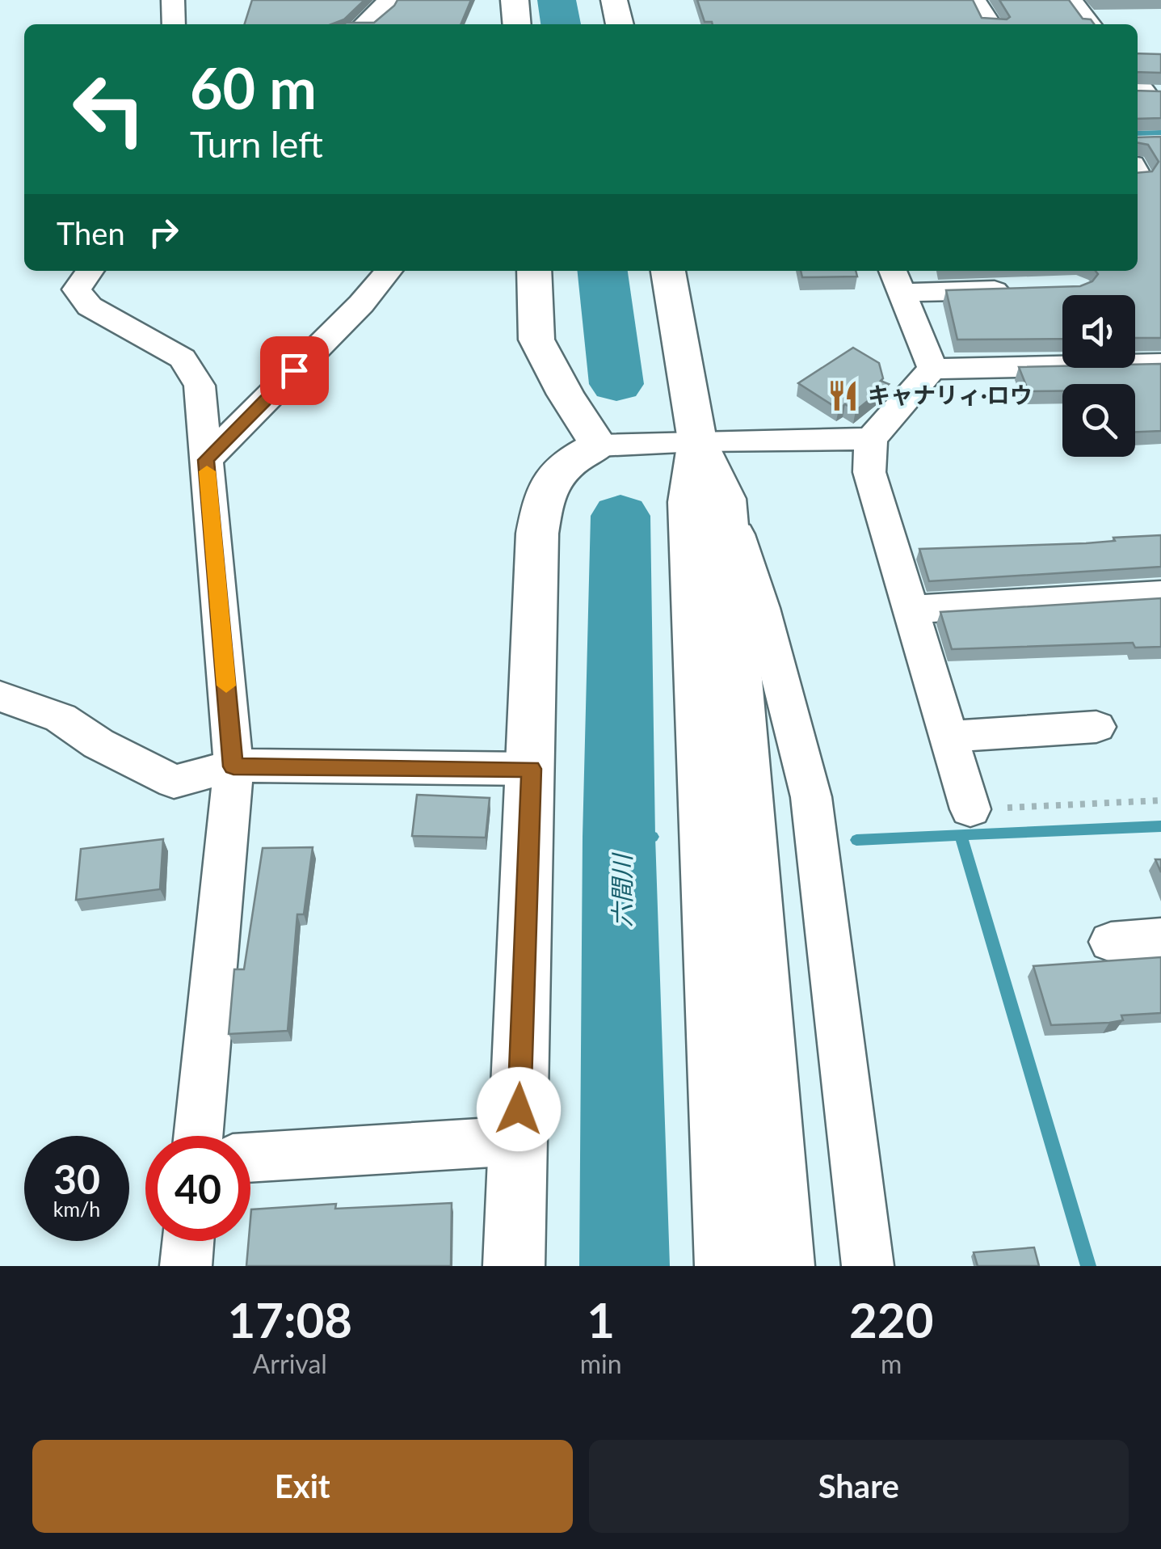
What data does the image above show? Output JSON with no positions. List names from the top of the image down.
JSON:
{
  "water": ["六間川"],
  "places": {
    "restaurant": ["キャナリィ·ロウ"]
  },
  "page": {
    "turn": ["60 m", "Turn left"],
    "then": "Then",
    "speed": "30 km/h",
    "limit": "40",
    "eta": [
      "17:08",
      "Arrival",
      "1",
      "min",
      "220",
      "m"
    ],
    "buttons": ["Exit", "Share"]
  }
}
